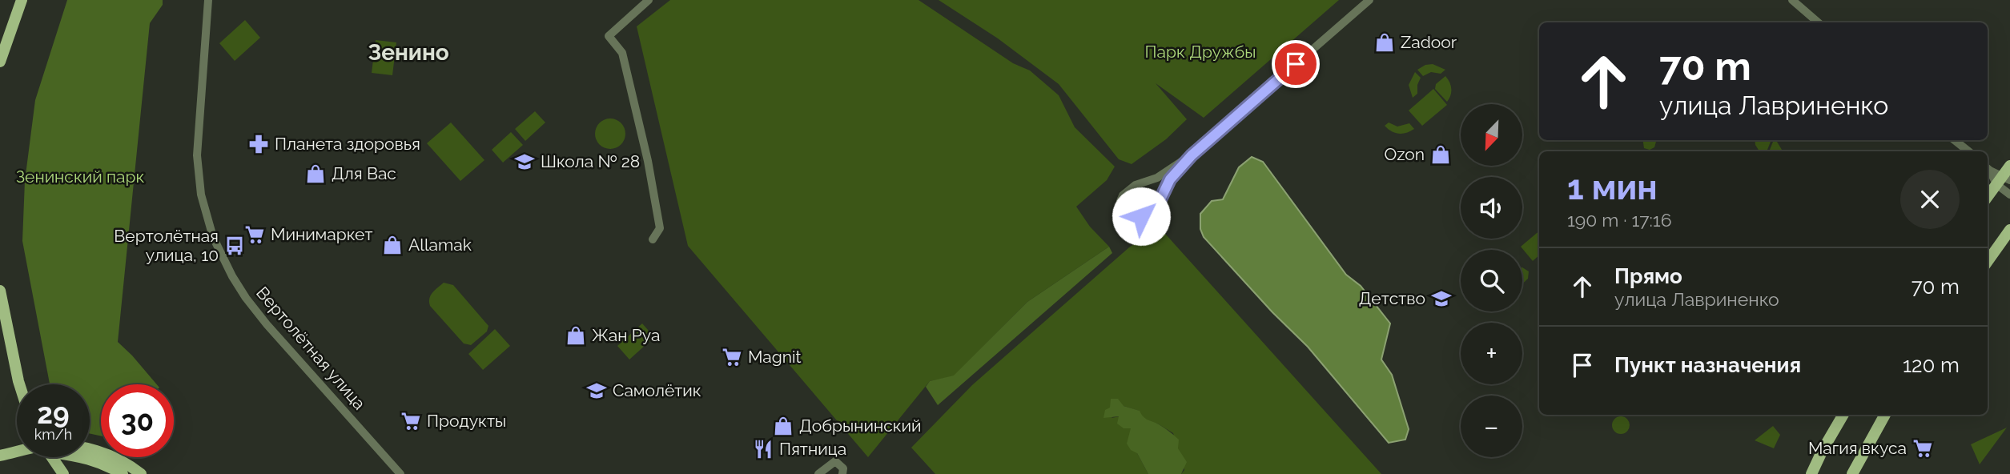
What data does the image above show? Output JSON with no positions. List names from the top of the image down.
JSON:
{
  "streets": {
    "street": ["Вертолётная улица"]
  },
  "districts": ["Зенино"],
  "parks": ["Парк Дружбы", "Зенинский парк"],
  "places": {
    "shop": [
      "Zadoor",
      "Ozon",
      "Для Вас",
      "Allamak",
      "Жан Руа",
      "Добрынинский"
    ],
    "pharmacy": ["Планета здоровья"],
    "school or university": ["Школа № 28", "Детство", "Самолётик"],
    "supermarket": [
      "Минимаркет",
      "Magnit",
      "Продукты",
      "Магия вкуса"
    ],
    "bus stop": ["Вертолётная улица, 10"],
    "restaurant": ["Пятница"]
  },
  "north": "bottom left",
  "page": {
    "turn": ["70 m", "улица Лавриненко"],
    "map_buttons": ["+", "−"],
    "heading": ["1 мин", "190 m · 17:16"],
    "list": [
      {
        "name": "Прямо",
        "note": "улица Лавриненко",
        "value": "70 m"
      },
      {
        "name": "Пункт назначения",
        "value": "120 m"
      }
    ],
    "speed": "29 km/h",
    "limit": "30"
  }
}
